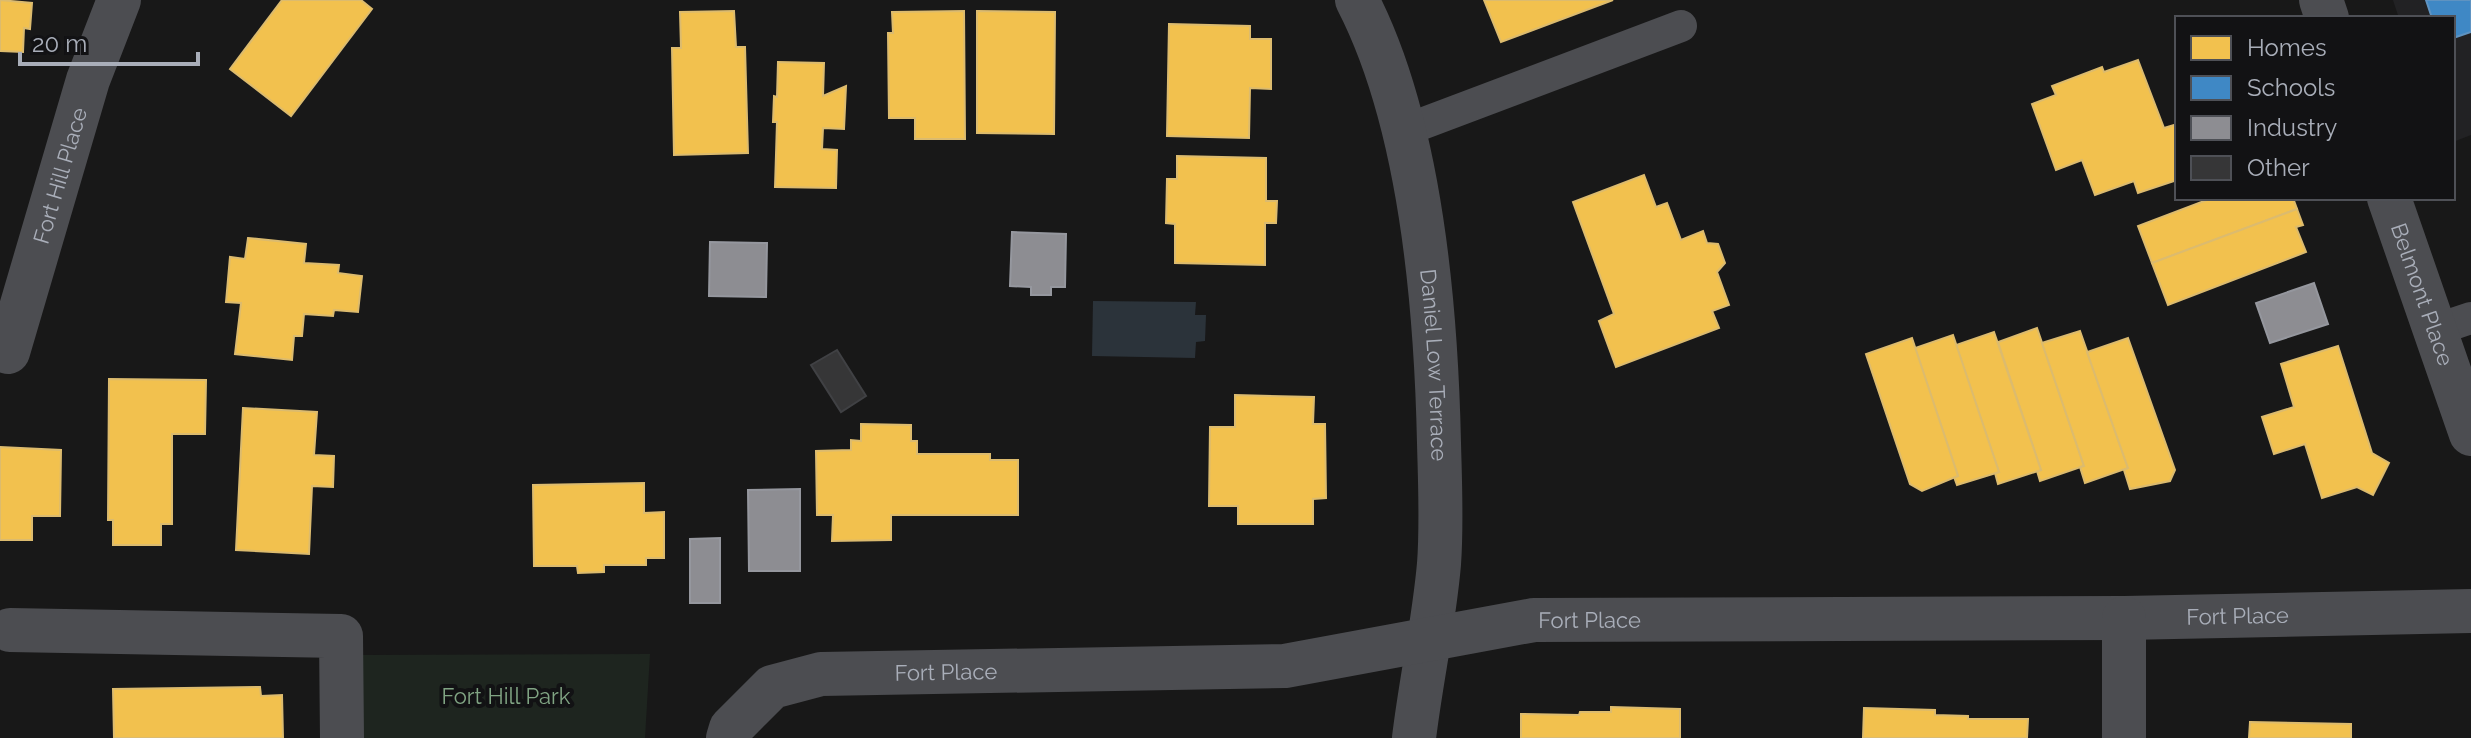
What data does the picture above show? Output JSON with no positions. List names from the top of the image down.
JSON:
{
  "streets": {
    "street": [
      "Fort Hill Place",
      "Belmont Place",
      "Daniel Low Terrace",
      "Fort Place"
    ]
  },
  "crossings": [
    ["Daniel Low Terrace", "Fort Place"]
  ],
  "parks": ["Fort Hill Park"],
  "legend": [
    "Homes",
    "Schools",
    "Industry",
    "Other"
  ],
  "scale_bar": "20 m"
}
